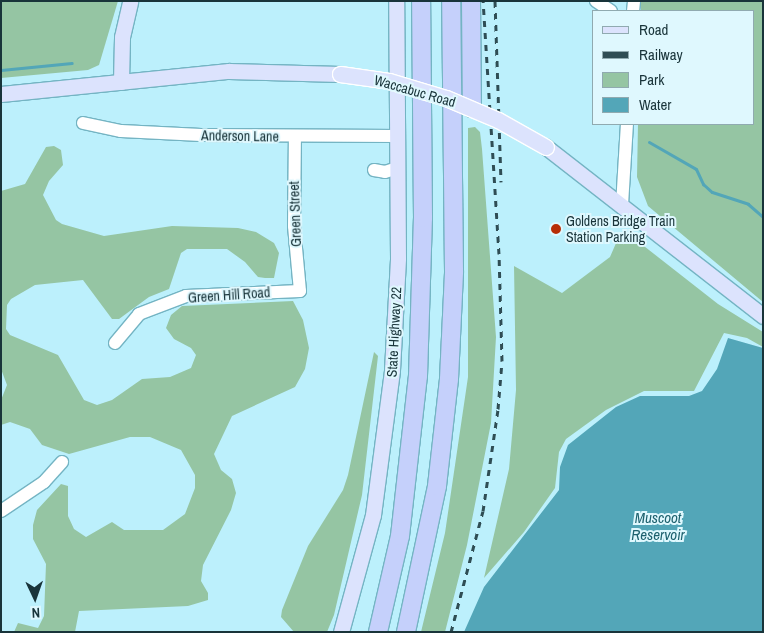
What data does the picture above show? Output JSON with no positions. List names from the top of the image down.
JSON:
{
  "streets": {
    "main road": ["Waccabuc Road", "State Highway 22"],
    "street": ["Anderson Lane", "Green Street", "Green Hill Road"]
  },
  "crossings": [
    ["Anderson Lane", "Green Street"],
    ["Anderson Lane", "State Highway 22"],
    ["Green Street", "Green Hill Road"]
  ],
  "water": ["Muscoot Reservoir"],
  "places": ["Goldens Bridge Train Station Parking"],
  "legend": [
    "Road",
    "Railway",
    "Park",
    "Water"
  ],
  "north": "bottom"
}
